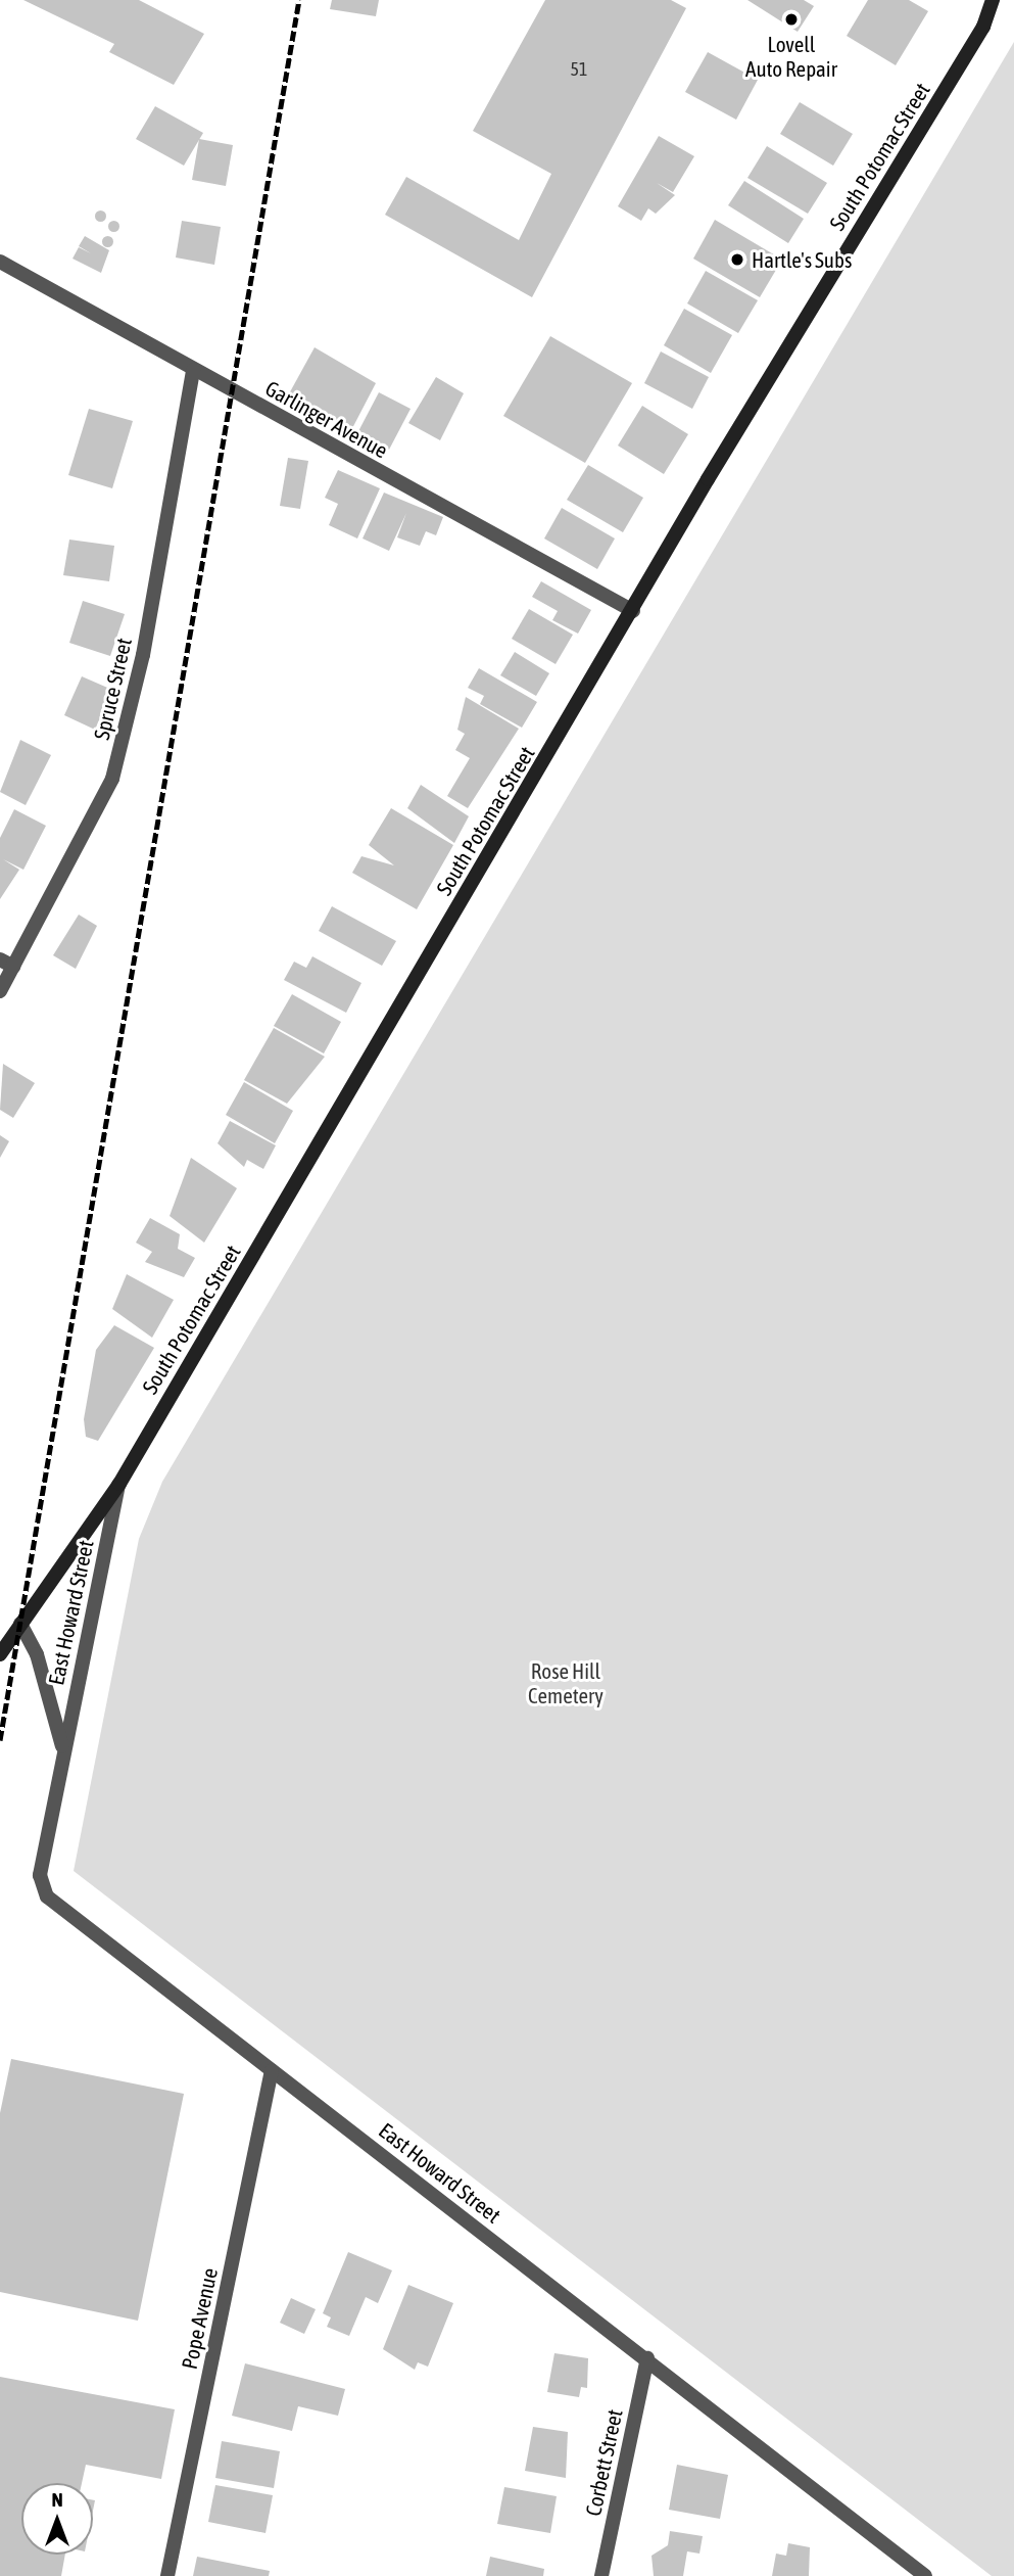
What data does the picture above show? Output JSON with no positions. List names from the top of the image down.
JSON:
{
  "streets": {
    "main road": ["South Potomac Street"],
    "street": [
      "Garlinger Avenue",
      "Spruce Street",
      "East Howard Street",
      "Pope Avenue",
      "Corbett Street"
    ]
  },
  "crossings": [
    ["South Potomac Street", "Garlinger Avenue"],
    ["South Potomac Street", "East Howard Street"],
    ["Garlinger Avenue", "Spruce Street"],
    ["East Howard Street", "Pope Avenue"],
    ["East Howard Street", "Corbett Street"]
  ],
  "parks": ["Rose Hill Cemetery"],
  "places": ["Lovell Auto Repair", "Hartle's Subs"],
  "house_numbers": ["51"],
  "north": "top"
}
